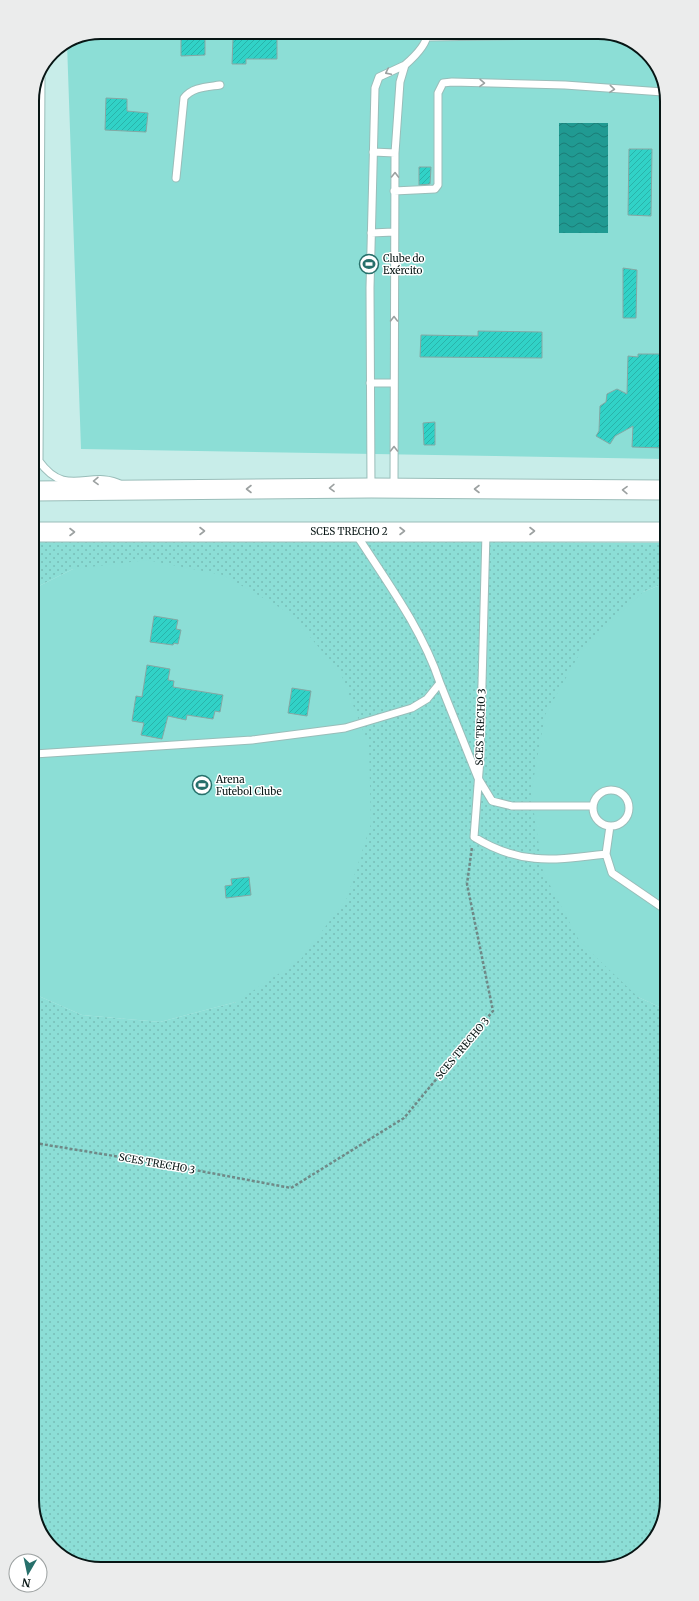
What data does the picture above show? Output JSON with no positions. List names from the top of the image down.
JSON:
{
  "streets": {
    "main road": ["SCES TRECHO 2"],
    "lane": ["SCES TRECHO 3"]
  },
  "crossings": [
    ["SCES TRECHO 2", "SCES TRECHO 3"]
  ],
  "places": {
    "sports": ["Clube do Exército", "Arena Futebol Clube"]
  },
  "north": "bottom"
}
